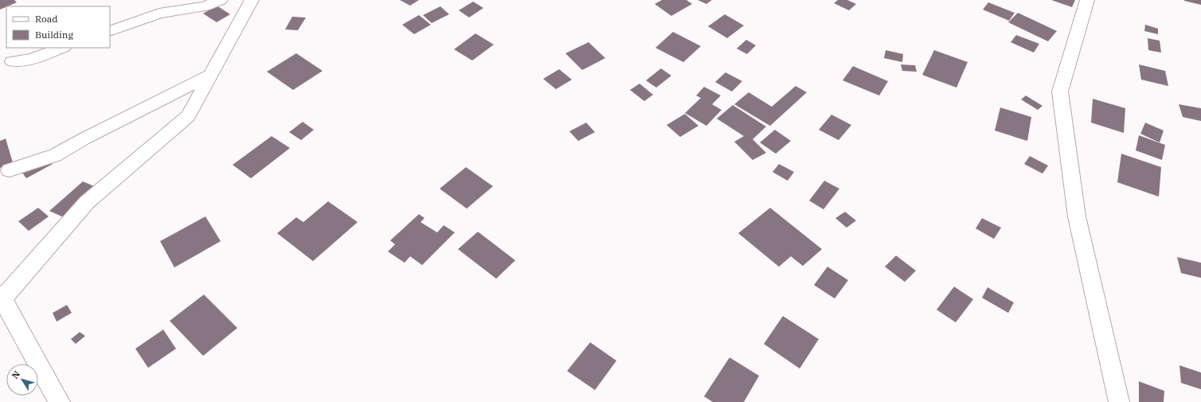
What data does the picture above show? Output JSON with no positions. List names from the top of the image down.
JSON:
{
  "legend": ["Road", "Building"],
  "north": "top left"
}
